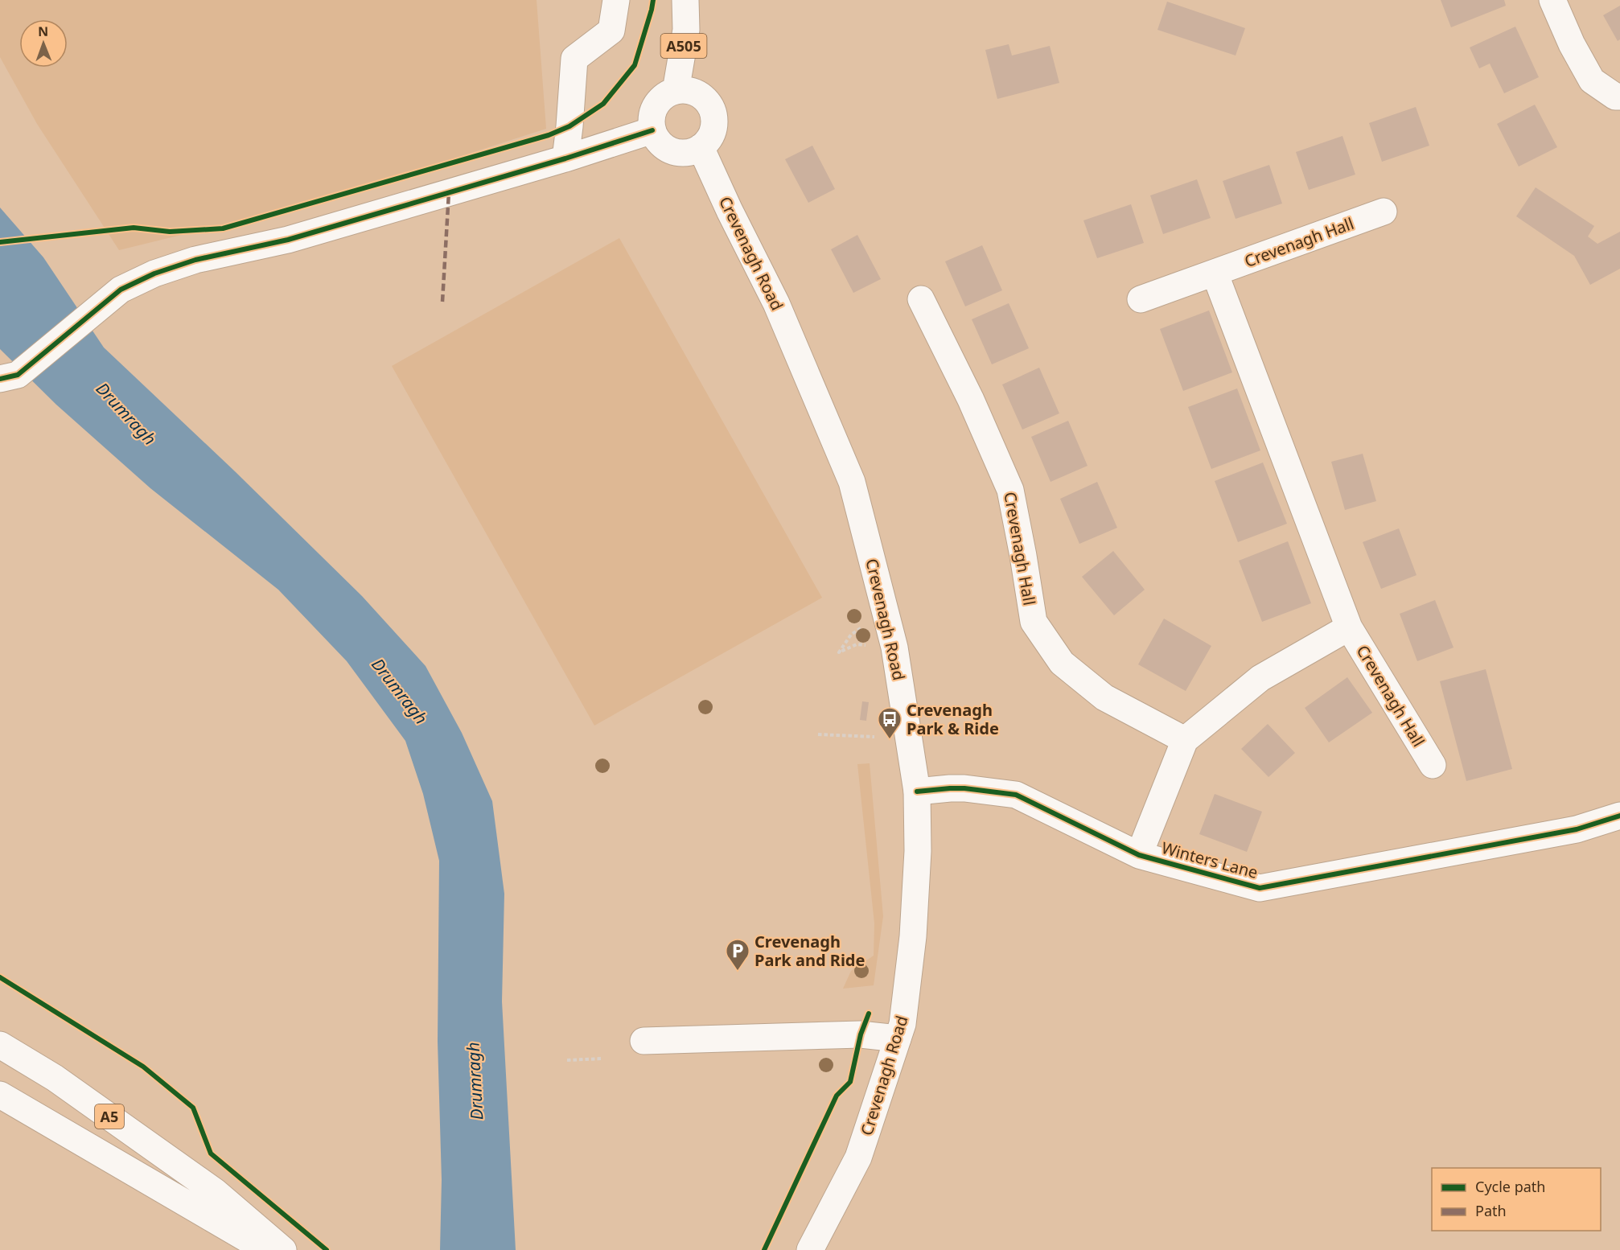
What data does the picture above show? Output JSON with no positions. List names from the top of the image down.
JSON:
{
  "streets": {
    "main road": [
      "A505",
      "Crevenagh Hall",
      "Crevenagh Road",
      "Winters Lane",
      "A5"
    ]
  },
  "crossings": [
    ["A505", "Crevenagh Road"],
    ["Crevenagh Hall", "Winters Lane"],
    ["Crevenagh Road", "Winters Lane"]
  ],
  "water": ["Drumragh"],
  "places": {
    "bus stop": ["Crevenagh Park & Ride"],
    "parking": ["Crevenagh Park and Ride"]
  },
  "legend": ["Cycle path", "Path"],
  "north": "top"
}
